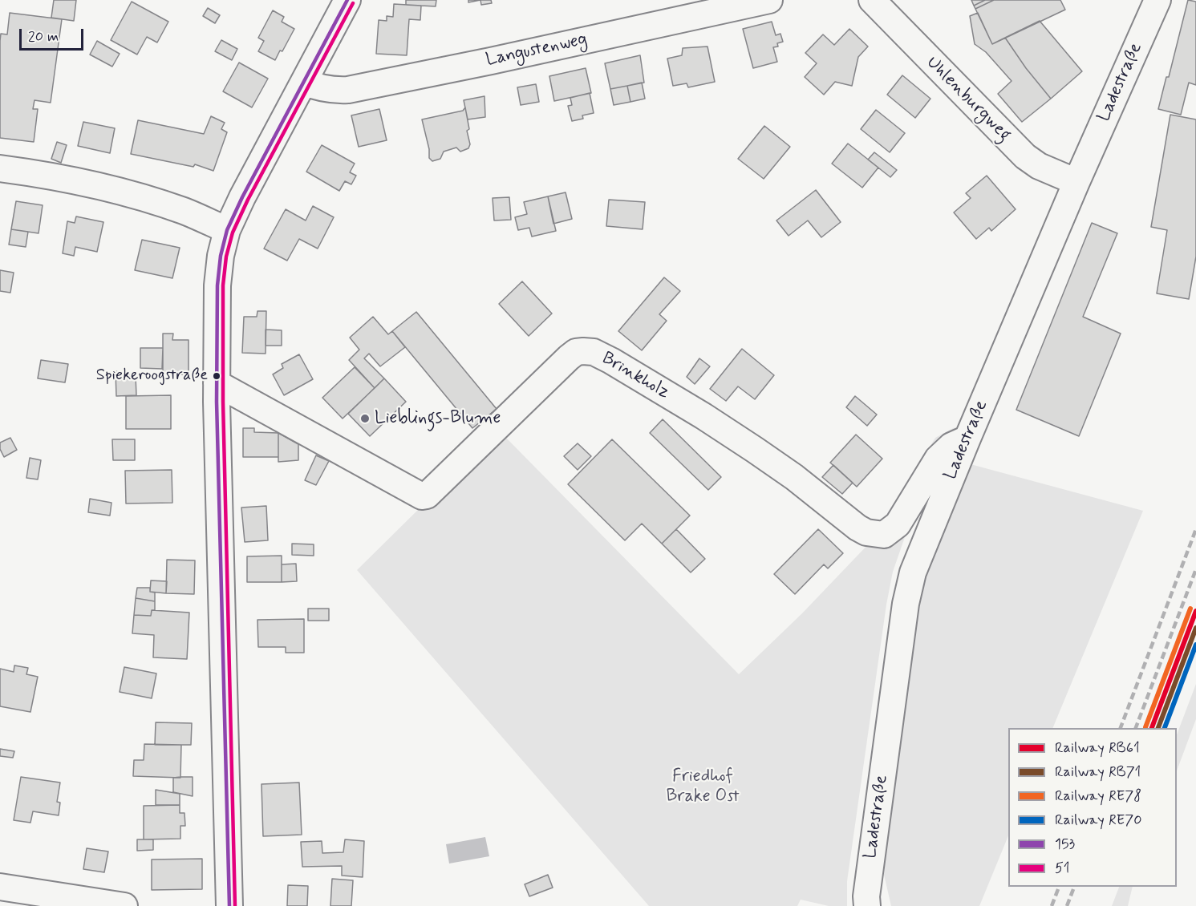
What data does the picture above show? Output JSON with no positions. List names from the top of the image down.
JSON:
{
  "streets": {
    "street": [
      "Langustenweg",
      "Ladestraße",
      "Uhlenburgweg",
      "Brinkholz"
    ]
  },
  "crossings": [
    ["Ladestraße", "Uhlenburgweg"],
    ["Ladestraße", "Brinkholz"]
  ],
  "parks": ["Friedhof Brake Ost"],
  "places": ["Spiekeroogstraße", "Lieblings-Blume"],
  "lines": [
    "transit line 153",
    "transit line 51",
    "rail line RE78",
    "rail line RB61",
    "rail line RB71",
    "rail line RE70"
  ],
  "legend": [
    "Railway RB61",
    "Railway RB71",
    "Railway RE78",
    "Railway RE70",
    "153",
    "51"
  ],
  "scale_bar": "20 m"
}
